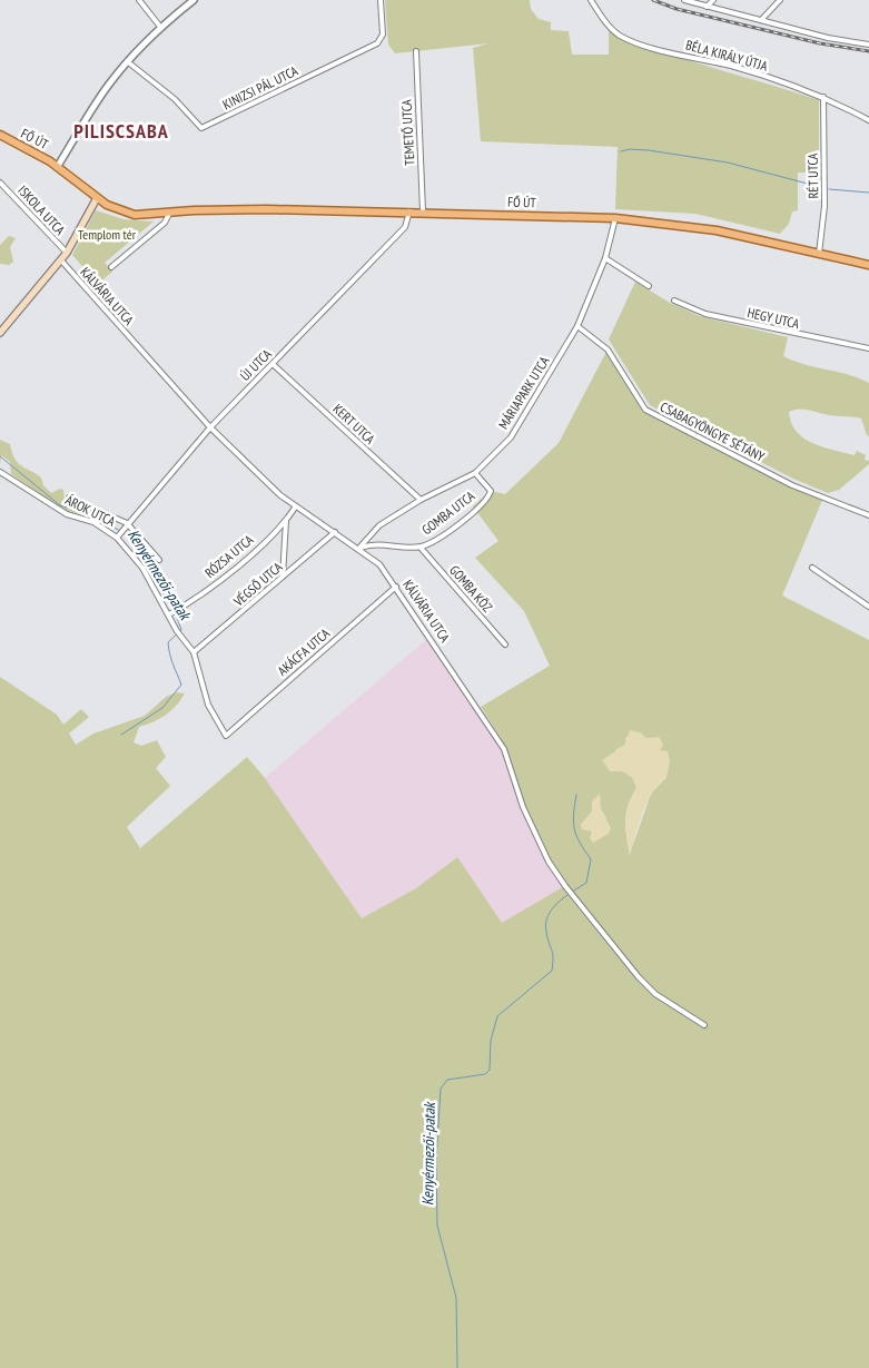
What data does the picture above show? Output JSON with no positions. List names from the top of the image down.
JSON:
{
  "streets": {
    "main road": ["FŐ ÚT"],
    "street": [
      "BÉLA KIRÁLY ÚTJA",
      "KINIZSI PÁL UTCA",
      "TEMETŐ UTCA",
      "RÉT UTCA",
      "ISKOLA UTCA",
      "KÁLVÁRIA UTCA",
      "HEGY UTCA",
      "ÚJ UTCA",
      "MÁRIAPARK UTCA",
      "KERT UTCA",
      "CSABAGYÖNGYE SÉTÁNY",
      "ÁROK UTCA",
      "GOMBA UTCA",
      "RÓZSA UTCA",
      "VÉGSŐ UTCA",
      "GOMBA KÖZ",
      "AKÁCFA UTCA"
    ]
  },
  "crossings": [
    ["BÉLA KIRÁLY ÚTJA", "RÉT UTCA"],
    ["TEMETŐ UTCA", "FŐ ÚT"],
    ["FŐ ÚT", "RÉT UTCA"],
    ["FŐ ÚT", "ÚJ UTCA"],
    ["FŐ ÚT", "MÁRIAPARK UTCA"],
    ["KÁLVÁRIA UTCA", "ÚJ UTCA"],
    ["KÁLVÁRIA UTCA", "MÁRIAPARK UTCA"],
    ["KÁLVÁRIA UTCA", "GOMBA UTCA"],
    ["KÁLVÁRIA UTCA", "RÓZSA UTCA"],
    ["KÁLVÁRIA UTCA", "VÉGSŐ UTCA"],
    ["KÁLVÁRIA UTCA", "AKÁCFA UTCA"],
    ["ÚJ UTCA", "KERT UTCA"],
    ["ÚJ UTCA", "ÁROK UTCA"],
    ["MÁRIAPARK UTCA", "KERT UTCA"],
    ["MÁRIAPARK UTCA", "CSABAGYÖNGYE SÉTÁNY"],
    ["MÁRIAPARK UTCA", "GOMBA UTCA"],
    ["ÁROK UTCA", "RÓZSA UTCA"],
    ["ÁROK UTCA", "VÉGSŐ UTCA"],
    ["ÁROK UTCA", "AKÁCFA UTCA"],
    ["GOMBA UTCA", "GOMBA KÖZ"]
  ],
  "districts": ["PILISCSABA"],
  "water": ["Kenyérmezői-patak"],
  "parks": ["Templom tér"]
}
